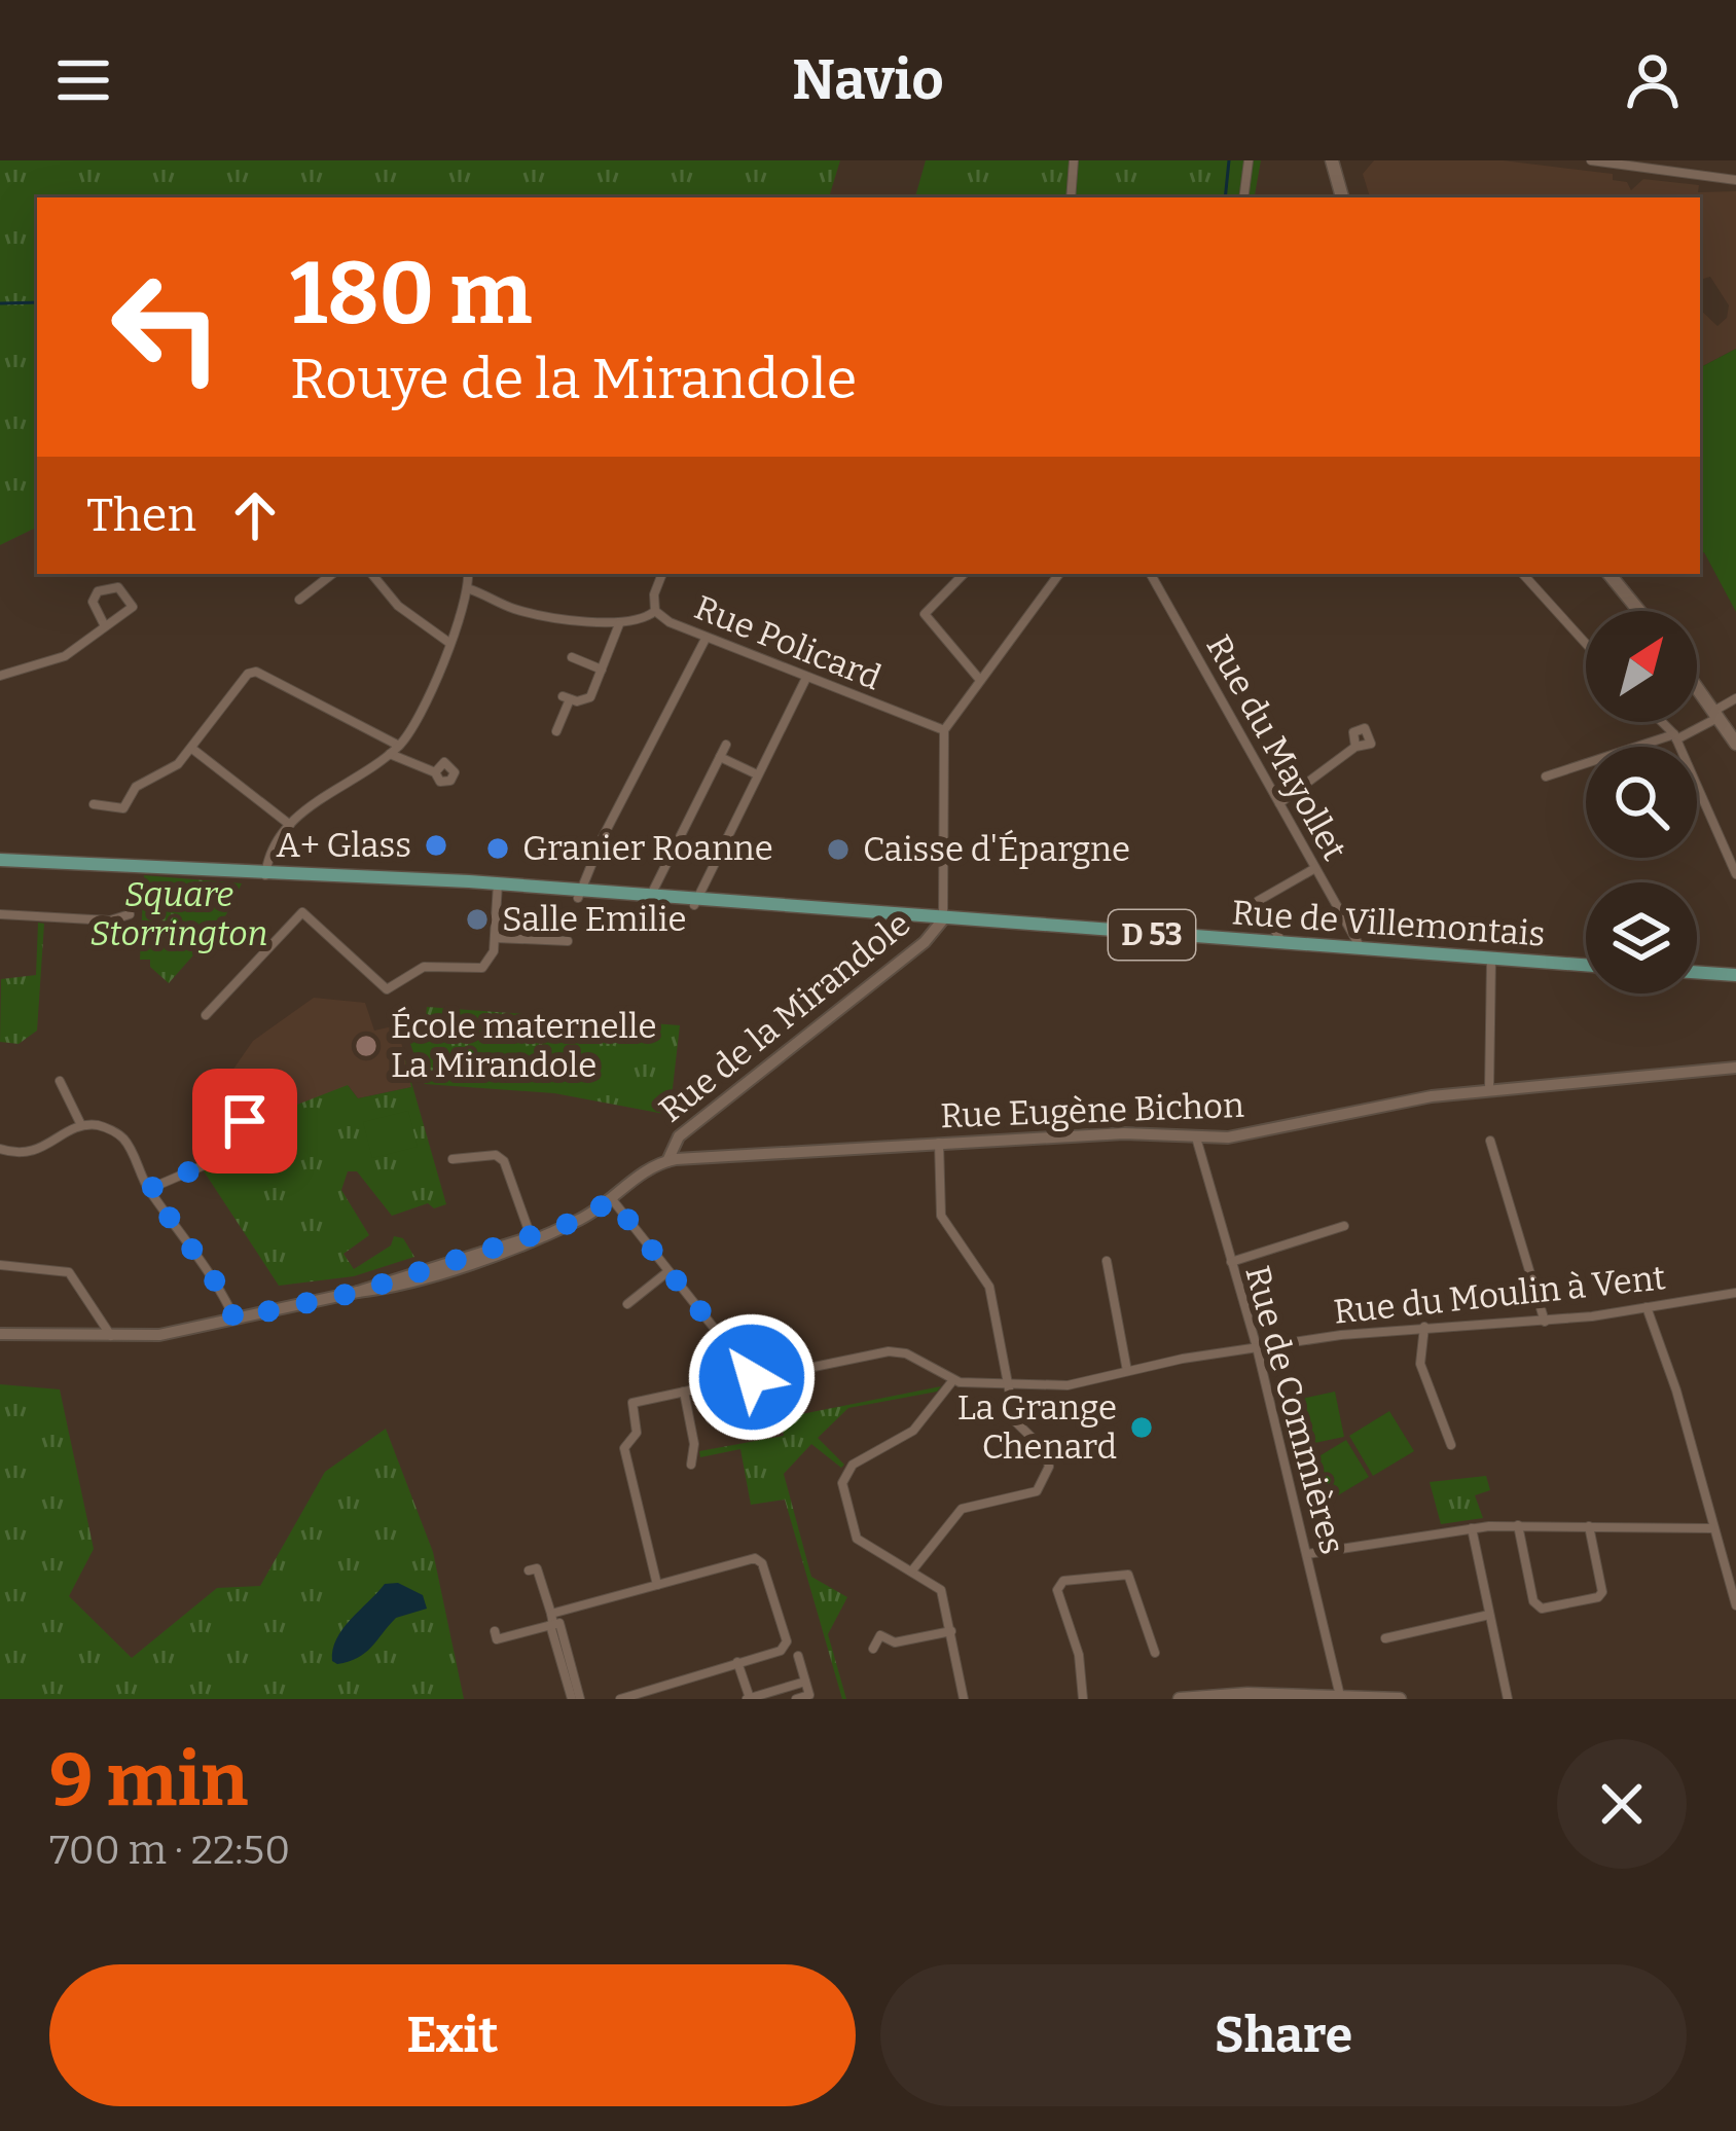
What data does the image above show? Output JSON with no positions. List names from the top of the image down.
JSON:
{
  "streets": {
    "main road": ["Rue de Villemontais", "D 53"],
    "street": [
      "Rue Policard",
      "Rue du Mayollet",
      "Rue de la Mirandole",
      "Rue Eugène Bichon",
      "Rue du Moulin à Vent",
      "Rue de Commières"
    ]
  },
  "crossings": [
    ["Rue du Mayollet", "Rue de Villemontais"],
    ["Rue de Villemontais", "D 53"],
    ["Rue de Villemontais", "Rue de la Mirandole"],
    ["D 53", "Rue de la Mirandole"],
    ["Rue de la Mirandole", "Rue Eugène Bichon"],
    ["Rue Eugène Bichon", "Rue de Commières"],
    ["Rue du Moulin à Vent", "Rue de Commières"]
  ],
  "parks": ["Square Storrington"],
  "places": [
    "A+ Glass",
    "Granier Roanne",
    "Caisse d'Épargne",
    "Salle Emilie",
    "École maternelle La Mirandole",
    "La Grange Chenard"
  ],
  "north": "top right",
  "page": {
    "header": "Navio",
    "turn": ["180 m", "Rouye de la Mirandole"],
    "then": "Then",
    "heading": ["9 min", "700 m · 22:50"],
    "buttons": ["Exit", "Share"]
  }
}
